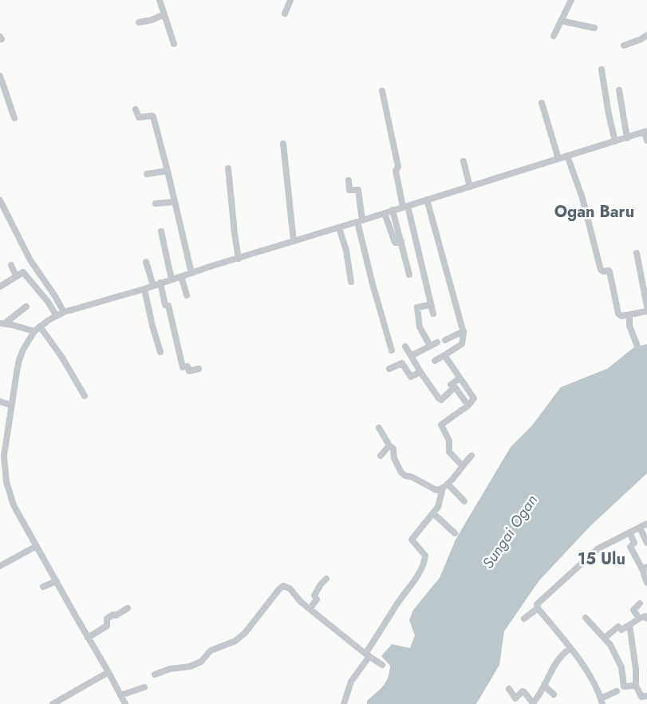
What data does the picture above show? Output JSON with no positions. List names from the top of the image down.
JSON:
{
  "districts": ["Ogan Baru", "15 Ulu"],
  "water": ["Sungai Ogan"]
}
